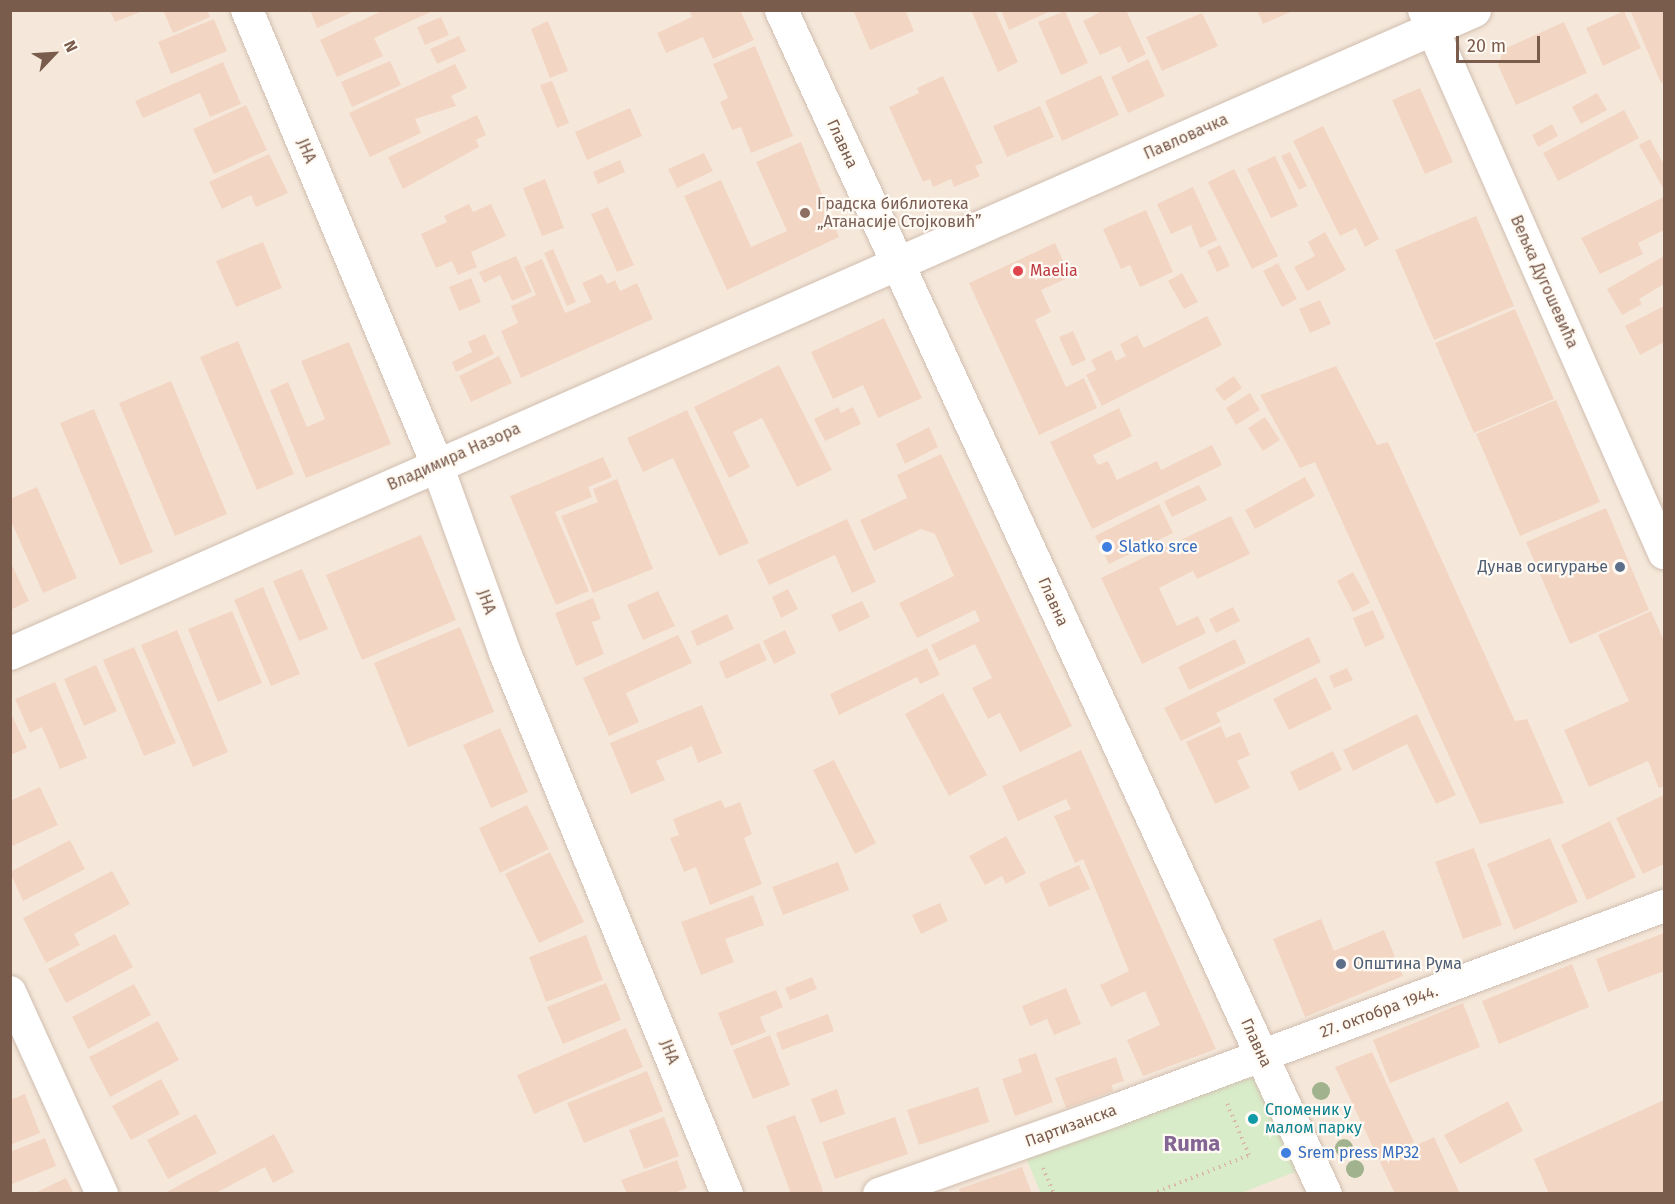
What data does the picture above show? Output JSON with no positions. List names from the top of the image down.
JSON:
{
  "streets": {
    "street": [
      "Павловачка",
      "Главна",
      "ЈНА",
      "Вељка Дугошевића",
      "Владимира Назора",
      "27. октобра 1944.",
      "Партизанска"
    ]
  },
  "crossings": [
    ["Павловачка", "Главна"],
    ["Павловачка", "Вељка Дугошевића"],
    ["Павловачка", "Владимира Назора"],
    ["Главна", "Владимира Назора"],
    ["Главна", "27. октобра 1944."],
    ["Главна", "Партизанска"],
    ["ЈНА", "Владимира Назора"],
    ["27. октобра 1944.", "Партизанска"]
  ],
  "districts": ["Ruma"],
  "places": [
    "Градска библиотека „Атанасије Стојковић”",
    "Maelia",
    "Slatko srce",
    "Дунав осигурање",
    "Општина Рума",
    "Споменик у малом парку",
    "Srem press MP32"
  ],
  "scale_bar": "20 m",
  "north": "top right"
}
